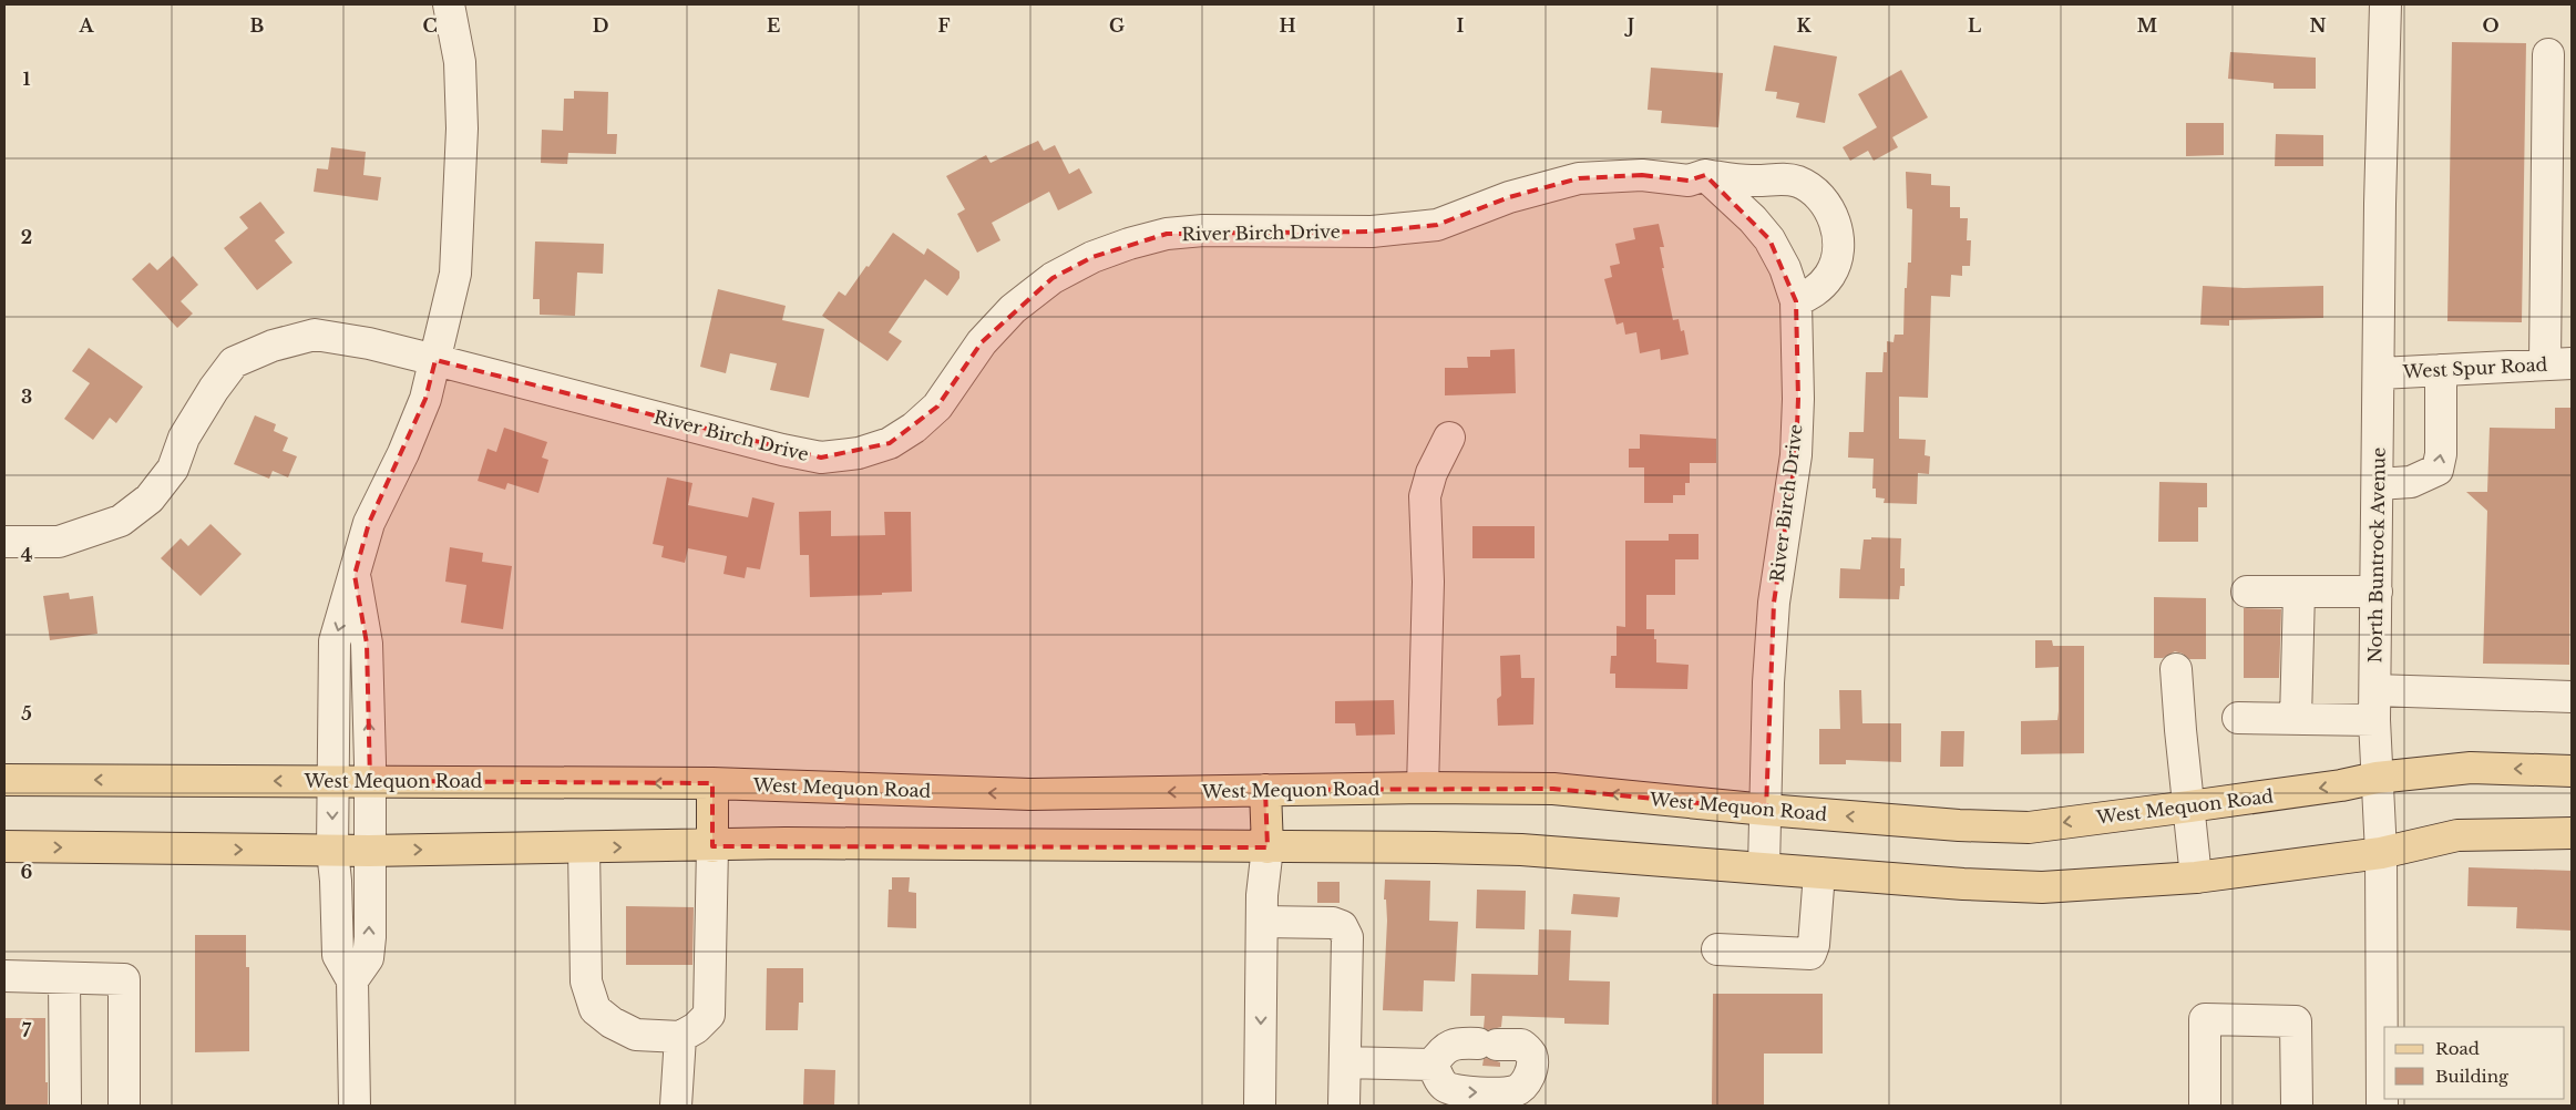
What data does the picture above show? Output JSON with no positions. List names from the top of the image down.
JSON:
{
  "streets": {
    "main road": ["West Mequon Road"],
    "street": ["River Birch Drive", "West Spur Road", "North Buntrock Avenue"]
  },
  "crossings": [
    ["River Birch Drive", "West Mequon Road"],
    ["West Spur Road", "North Buntrock Avenue"],
    ["North Buntrock Avenue", "West Mequon Road"]
  ],
  "legend": ["Road", "Building"],
  "grid": {
    "columns": [
      "A",
      "B",
      "C",
      "D",
      "E",
      "F",
      "G",
      "H",
      "I",
      "J",
      "K",
      "L",
      "M",
      "N",
      "O"
    ],
    "rows": [
      "1",
      "2",
      "3",
      "4",
      "5",
      "6",
      "7"
    ]
  }
}
